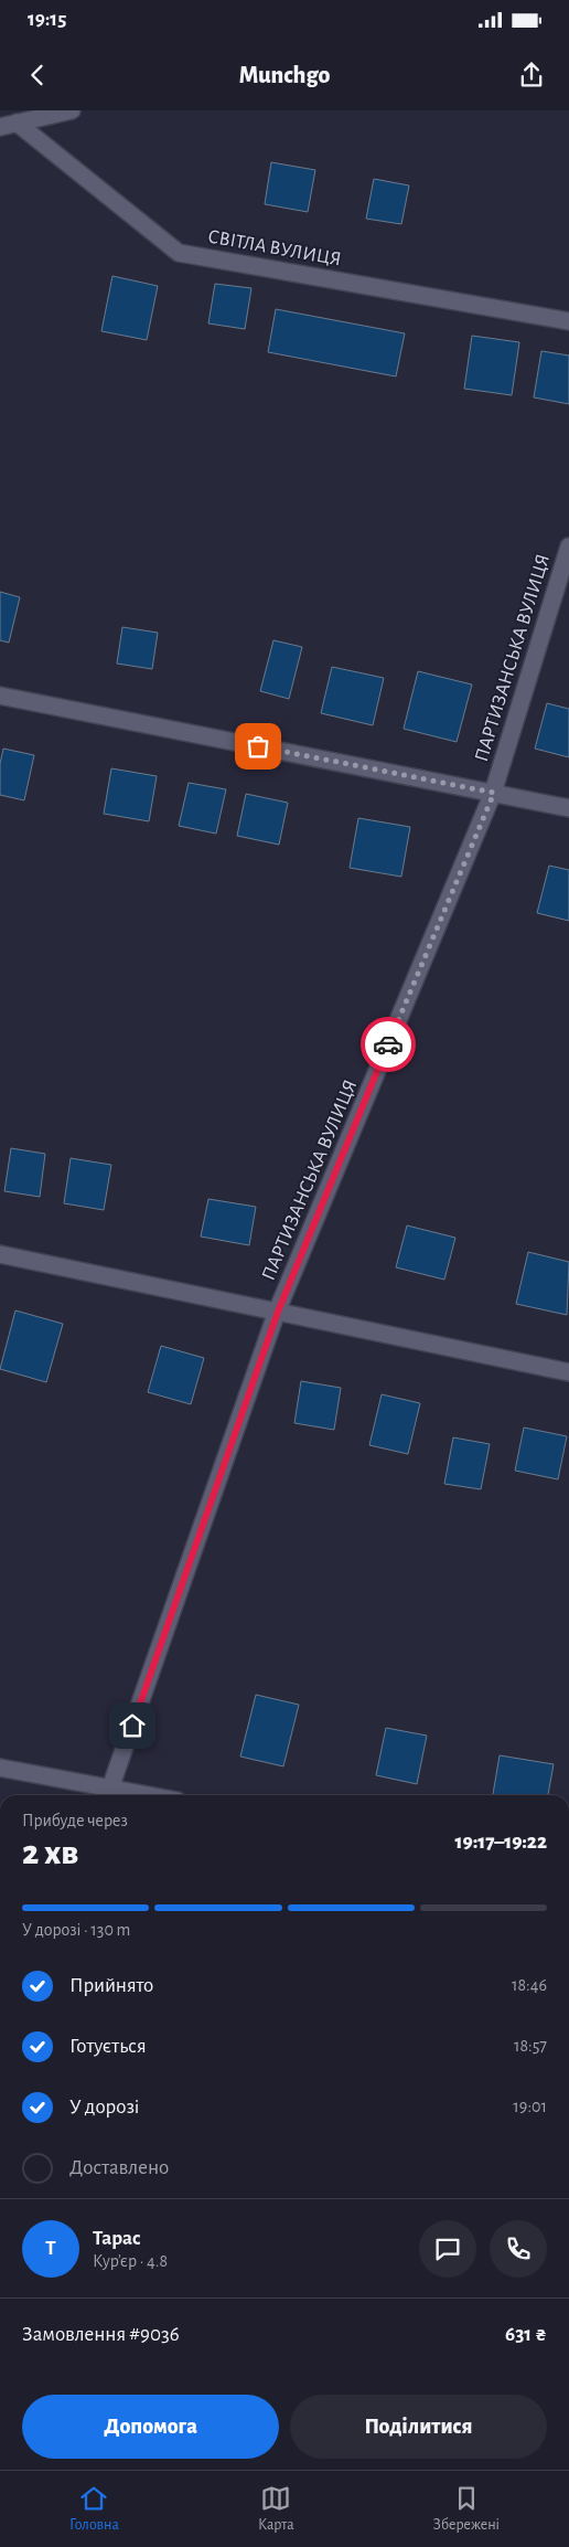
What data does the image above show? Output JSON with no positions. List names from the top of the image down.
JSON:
{
  "streets": {
    "street": ["СВІТЛА ВУЛИЦЯ", "ПАРТИЗАНСЬКА ВУЛИЦЯ"]
  },
  "page": {
    "status": "19:15",
    "header": "Munchgo",
    "heading": ["2 хв", "Прибуде через", "19:17–19:22"],
    "panel": [
      "Тарас",
      "Кур’єр · 4.8",
      "Замовлення #9036",
      "631 ₴"
    ],
    "bar": "У дорозі · 130 m",
    "list": [
      ["Прийнято", "18:46"],
      ["Готується", "18:57"],
      ["У дорозі", "19:01"],
      "Доставлено"
    ],
    "round": "Т",
    "buttons": ["Допомога", "Поділитися"],
    "tabs": ["Головна", "Карта", "Збережені"]
  }
}
